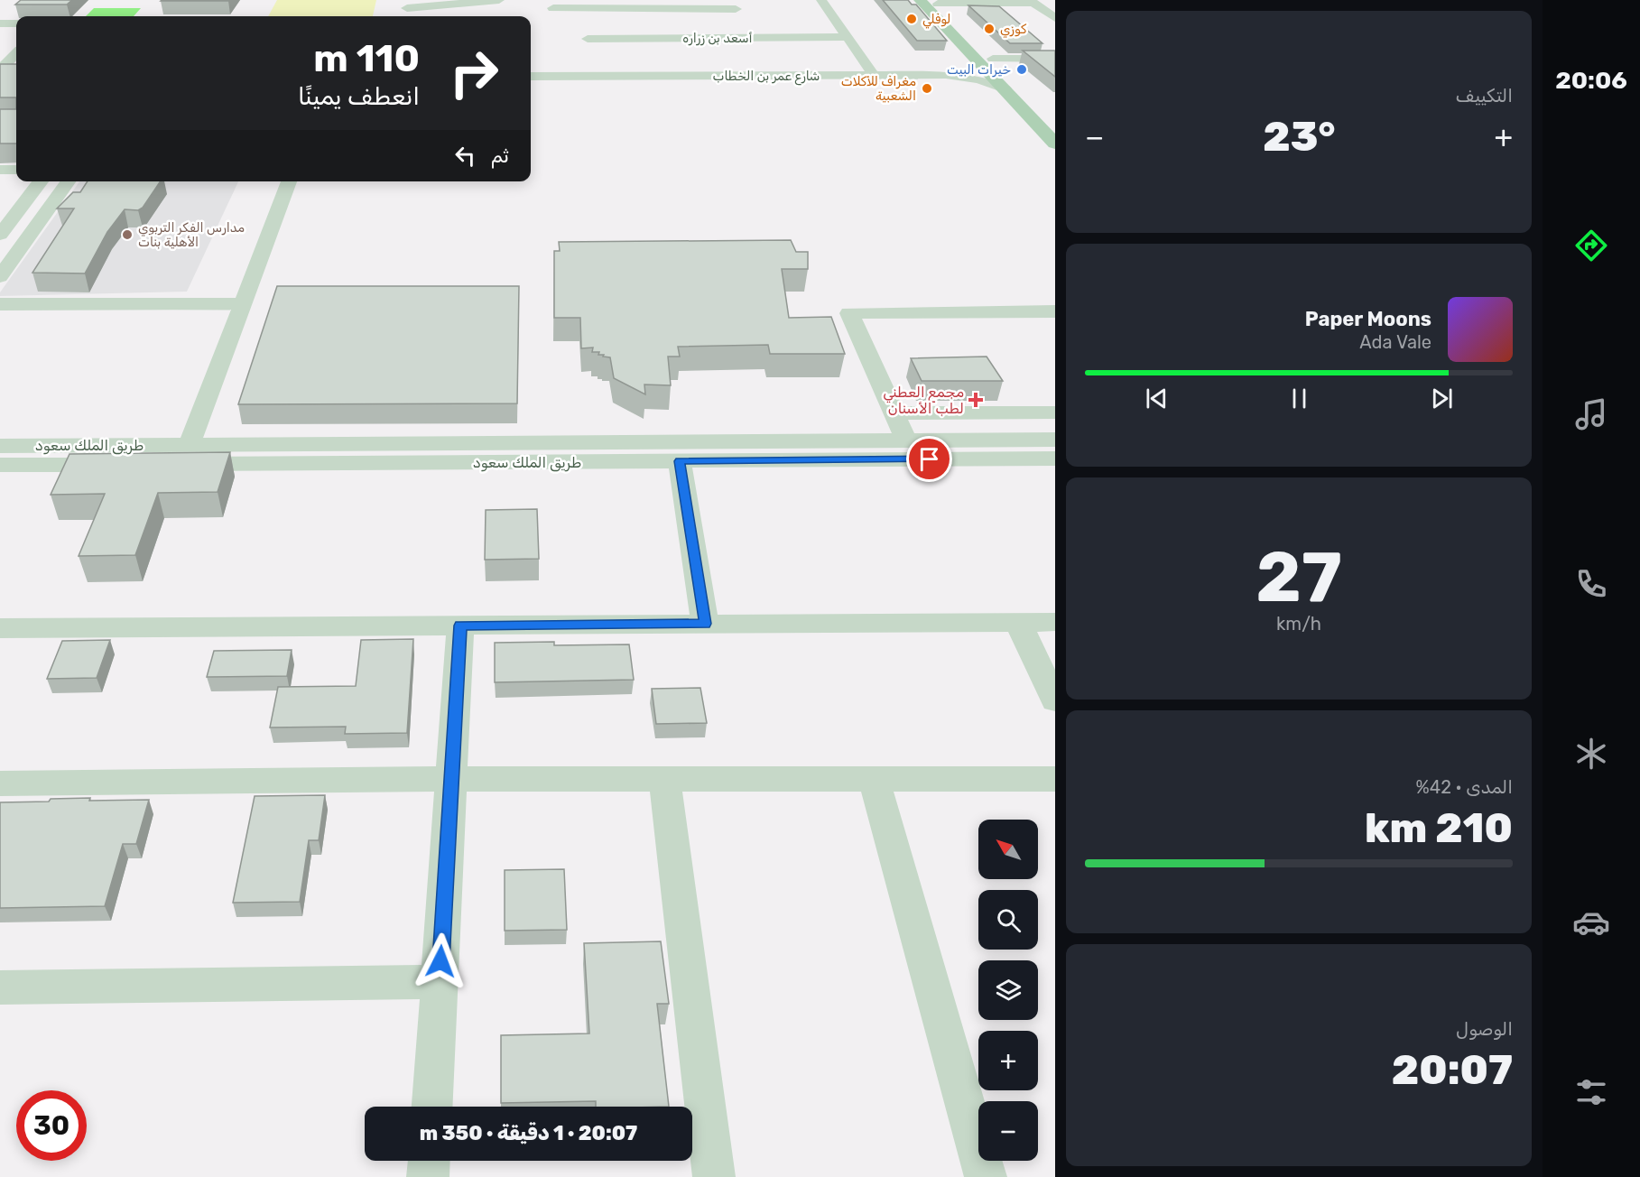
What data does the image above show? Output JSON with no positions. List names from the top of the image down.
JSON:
{
  "streets": {
    "street": ["أسعد بن زراره", "شارع عمر بن الخطاب", "طريق الملك سعود"]
  },
  "places": {
    "other": [
      "لوفلي",
      "كوزي",
      "خيرات البيت",
      "مغراف للأكلات الشعبية",
      "مدارس الفكر التربوي الأهلية بنات"
    ],
    "health": ["مجمع العطني لطب الأسنان"]
  },
  "north": "top left",
  "page": {
    "tabs": "20:06",
    "tile": [
      "التكييف",
      ["27", "km/h"],
      ["المدى · 42%", "210 km"],
      ["الوصول", "20:07"]
    ],
    "turn": ["110 m", "انعطف يمينًا"],
    "heat": ["−", "23°", "+"],
    "then": "ثم",
    "song": ["Paper Moons", "Ada Vale"],
    "map_buttons": ["+", "−"],
    "limit": "30",
    "trip": "20:07 · 1 دقيقة · 350 m"
  }
}
